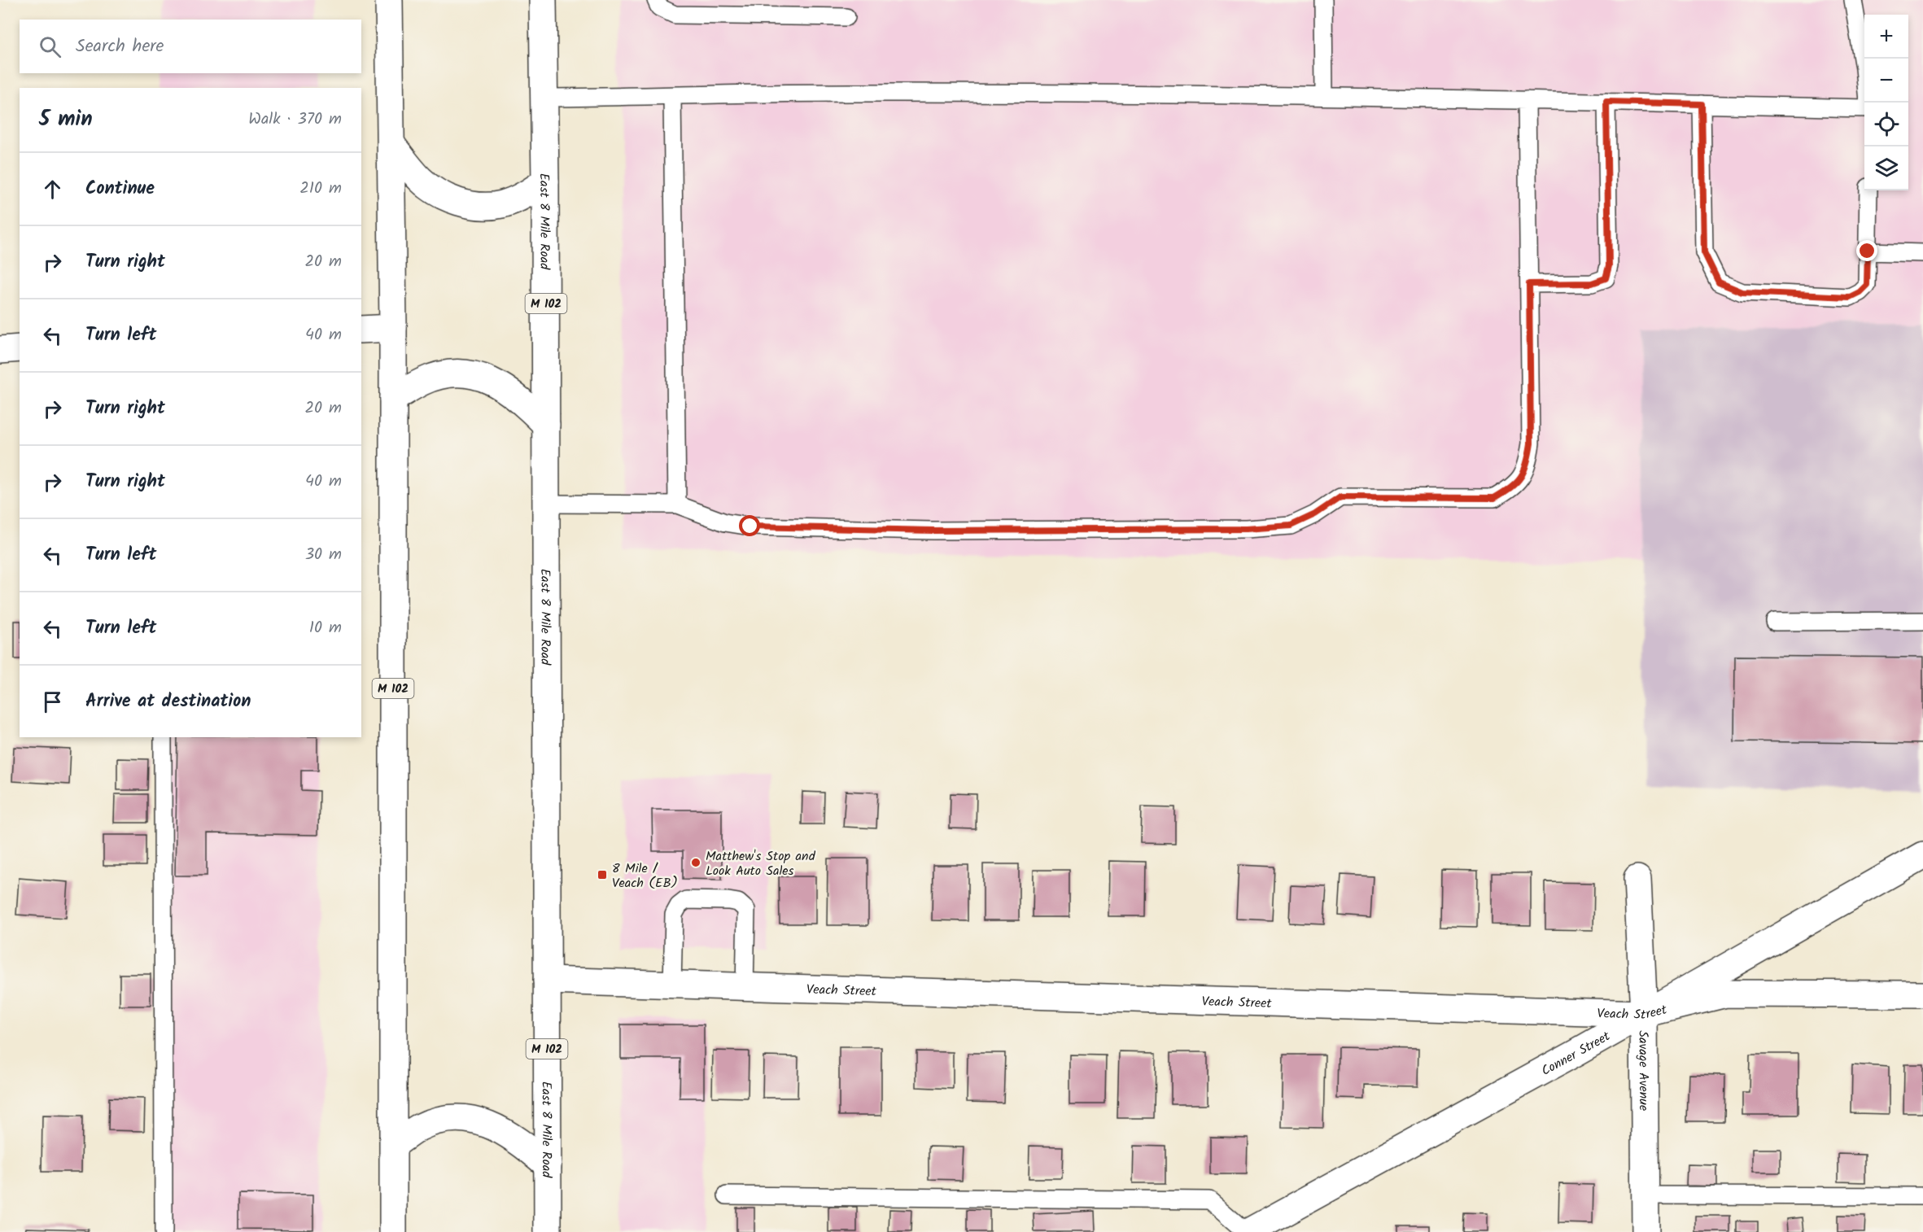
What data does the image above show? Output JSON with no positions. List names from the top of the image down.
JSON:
{
  "streets": {
    "main road": [
      "East 8 Mile Road",
      "M 102",
      "Veach Street",
      "Conner Street",
      "Savage Avenue"
    ]
  },
  "crossings": [
    ["East 8 Mile Road", "Veach Street"],
    ["Veach Street", "Conner Street"],
    ["Veach Street", "Savage Avenue"],
    ["Conner Street", "Savage Avenue"]
  ],
  "places": {
    "other": ["Matthew's Stop and Look Auto Sales"],
    "transit": ["8 Mile / Veach (EB)"]
  },
  "page": {
    "map_buttons": ["+", "−"],
    "search": "Search here",
    "heading": ["5 min", "Walk · 370 m"],
    "list": [
      ["Continue", "210 m"],
      ["Turn right", "20 m"],
      ["Turn left", "40 m"],
      ["Turn right", "20 m"],
      ["Turn right", "40 m"],
      ["Turn left", "30 m"],
      ["Turn left", "10 m"],
      "Arrive at destination"
    ]
  }
}
